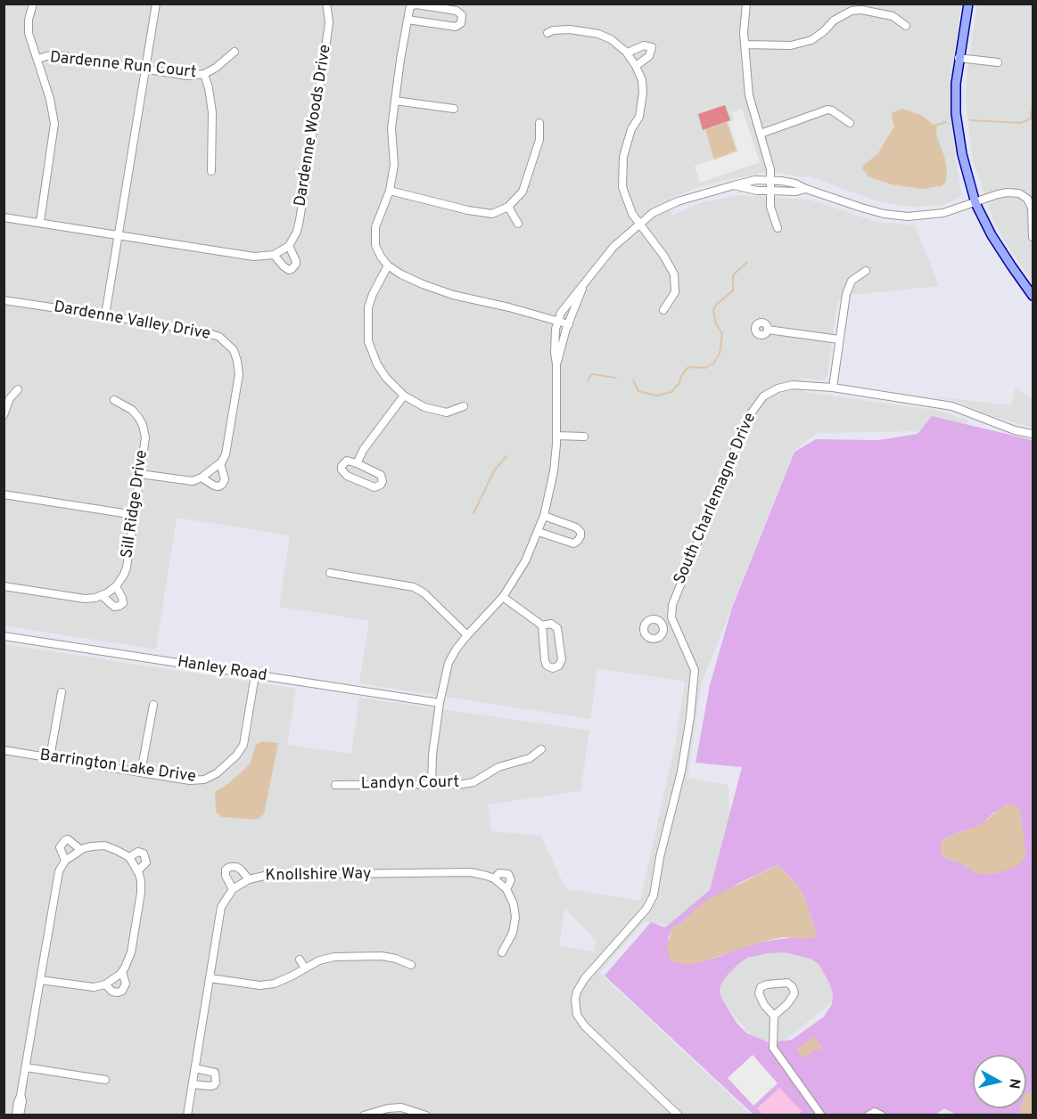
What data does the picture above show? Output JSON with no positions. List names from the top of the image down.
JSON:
{
  "streets": {
    "street": [
      "Dardenne Run Court",
      "Dardenne Woods Drive",
      "Dardenne Valley Drive",
      "South Charlemagne Drive",
      "Sill Ridge Drive",
      "Hanley Road",
      "Barrington Lake Drive",
      "Landyn Court",
      "Knollshire Way"
    ]
  },
  "crossings": [
    ["Dardenne Valley Drive", "Sill Ridge Drive"],
    ["Hanley Road", "Barrington Lake Drive"]
  ],
  "north": "right"
}
